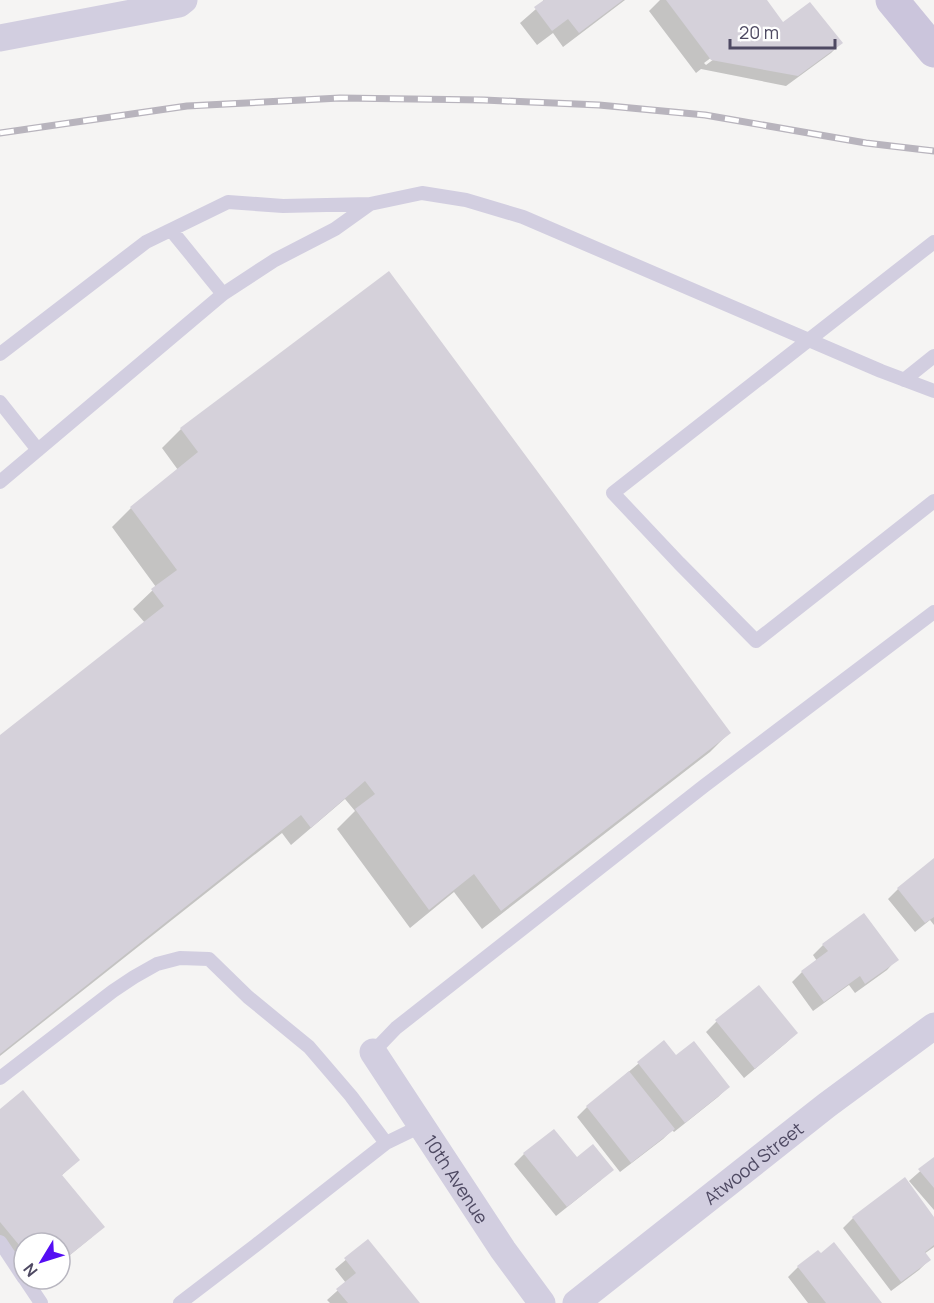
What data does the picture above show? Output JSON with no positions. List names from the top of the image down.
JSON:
{
  "streets": {
    "street": ["Atwood Street", "10th Avenue"]
  },
  "scale_bar": "20 m",
  "north": "bottom left"
}
